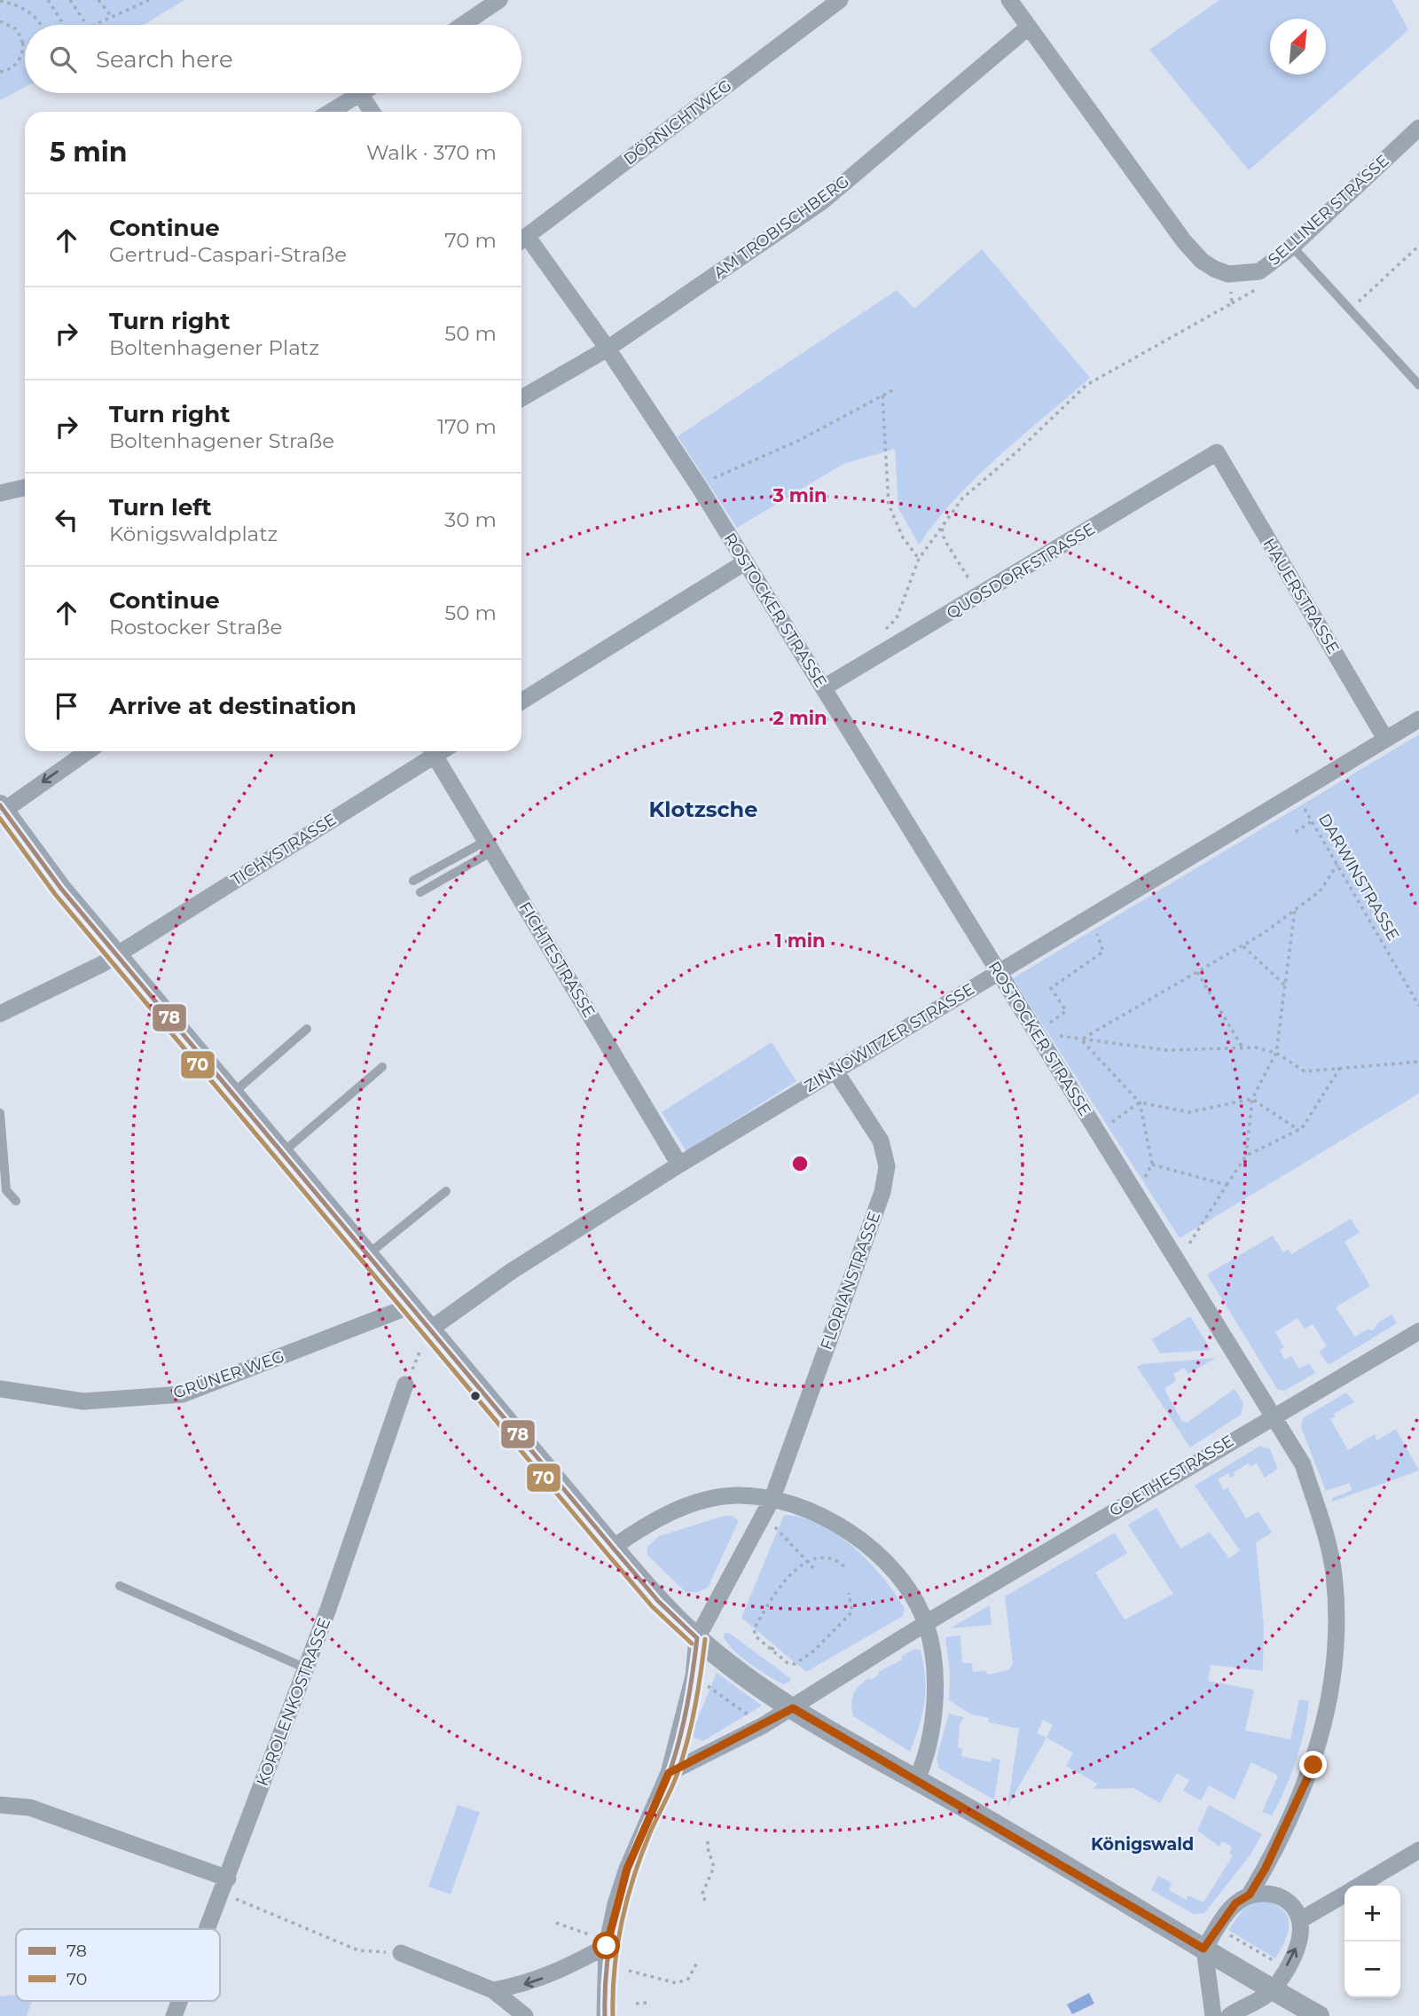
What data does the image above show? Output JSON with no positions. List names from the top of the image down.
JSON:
{
  "streets": {
    "street": [
      "DÖRNICHTWEG",
      "SELLINER STRASSE",
      "AM TROBISCHBERG",
      "QUOSDORFSTRASSE",
      "HAUERSTRASSE",
      "ROSTOCKER STRASSE",
      "TICHYSTRASSE",
      "FICHTESTRASSE",
      "ZINNOWITZER STRASSE",
      "FLORIANSTRASSE",
      "GRÜNER WEG",
      "GOETHESTRASSE",
      "KOROLENKOSTRASSE"
    ],
    "path": ["DARWINSTRASSE"]
  },
  "crossings": [
    ["AM TROBISCHBERG", "ROSTOCKER STRASSE"],
    ["QUOSDORFSTRASSE", "HAUERSTRASSE"],
    ["QUOSDORFSTRASSE", "ROSTOCKER STRASSE"],
    ["HAUERSTRASSE", "ZINNOWITZER STRASSE"],
    ["ROSTOCKER STRASSE", "ZINNOWITZER STRASSE"],
    ["ROSTOCKER STRASSE", "GOETHESTRASSE"],
    ["DARWINSTRASSE", "ZINNOWITZER STRASSE"],
    ["FICHTESTRASSE", "ZINNOWITZER STRASSE"],
    ["ZINNOWITZER STRASSE", "FLORIANSTRASSE"]
  ],
  "districts": ["Klotzsche", "Königswald"],
  "lines": ["transit line 78", "transit line 70"],
  "legend": ["78", "70"],
  "north": "top right",
  "page": {
    "search": "Search here",
    "heading": ["5 min", "Walk · 370 m"],
    "list": [
      ["Continue", "Gertrud-Caspari-Straße", "70 m"],
      ["Turn right", "Boltenhagener Platz", "50 m"],
      ["Turn right", "Boltenhagener Straße", "170 m"],
      ["Turn left", "Königswaldplatz", "30 m"],
      ["Continue", "Rostocker Straße", "50 m"],
      "Arrive at destination"
    ],
    "map_buttons": ["+", "−"]
  },
  "rings": ["3 min", "2 min", "1 min"]
}
